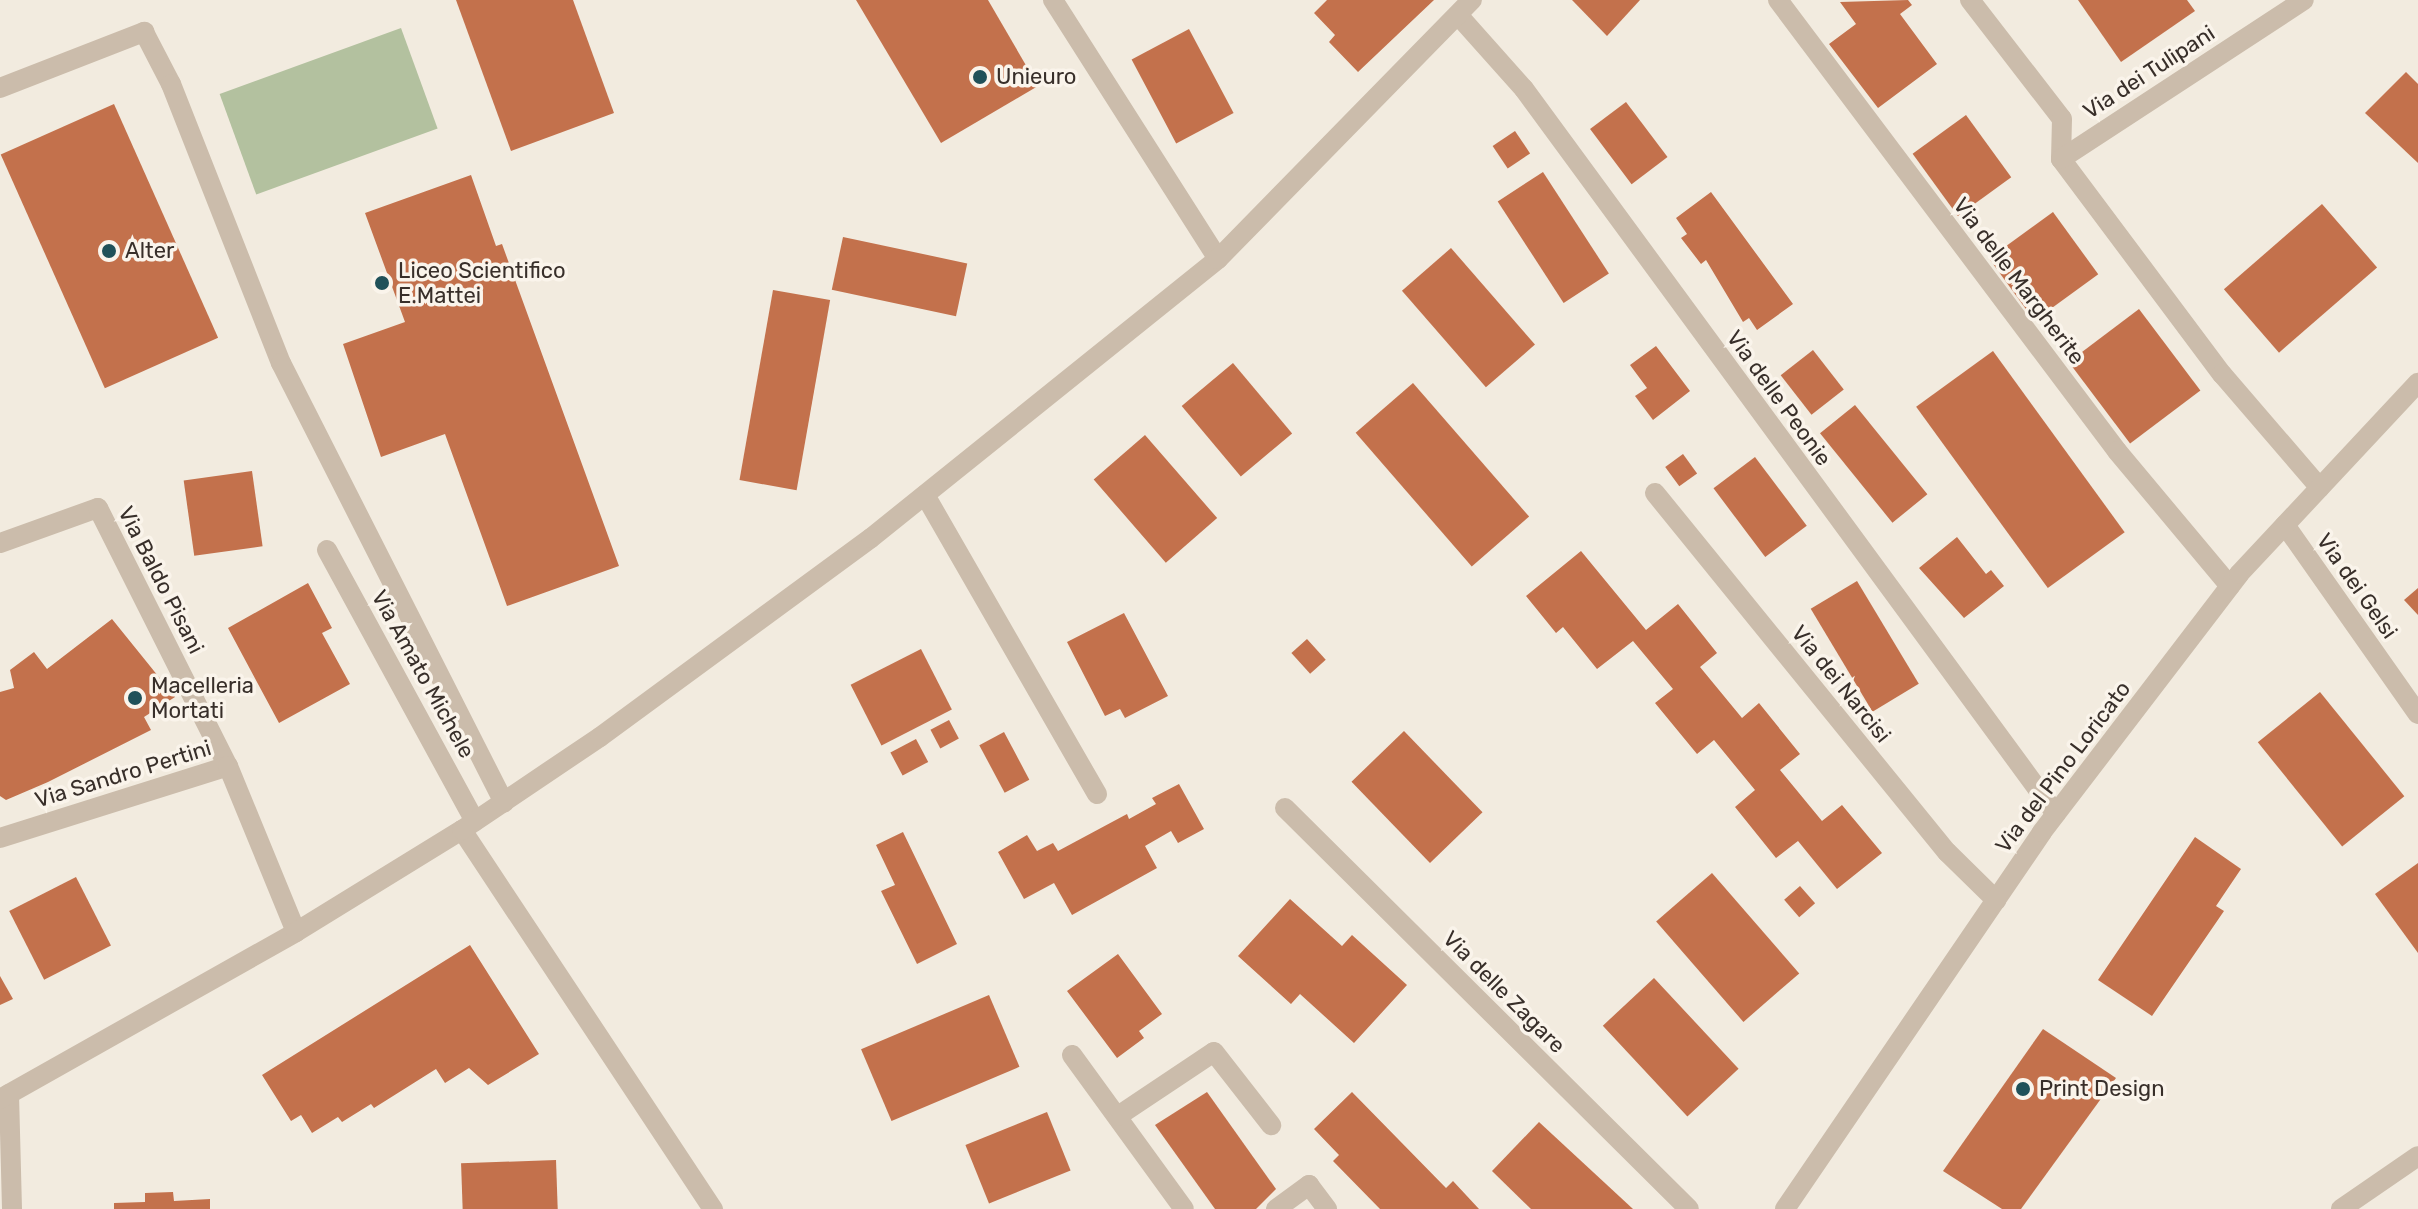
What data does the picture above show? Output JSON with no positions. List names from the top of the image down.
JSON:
{
  "streets": {
    "street": [
      "Via dei Tulipani",
      "Via delle Margherite",
      "Via delle Peonie",
      "Via Baldo Pisani",
      "Via dei Gelsi",
      "Via Amato Michele",
      "Via dei Narcisi",
      "Via del Pino Loricato",
      "Via Sandro Pertini",
      "Via delle Zagare"
    ]
  },
  "crossings": [
    ["Via delle Margherite", "Via del Pino Loricato"],
    ["Via delle Peonie", "Via del Pino Loricato"],
    ["Via Baldo Pisani", "Via Sandro Pertini"],
    ["Via dei Gelsi", "Via del Pino Loricato"],
    ["Via dei Narcisi", "Via del Pino Loricato"]
  ],
  "places": [
    "Unieuro",
    "Alter",
    "Liceo Scientifico E.Mattei",
    "Macelleria Mortati",
    "Print Design"
  ]
}
